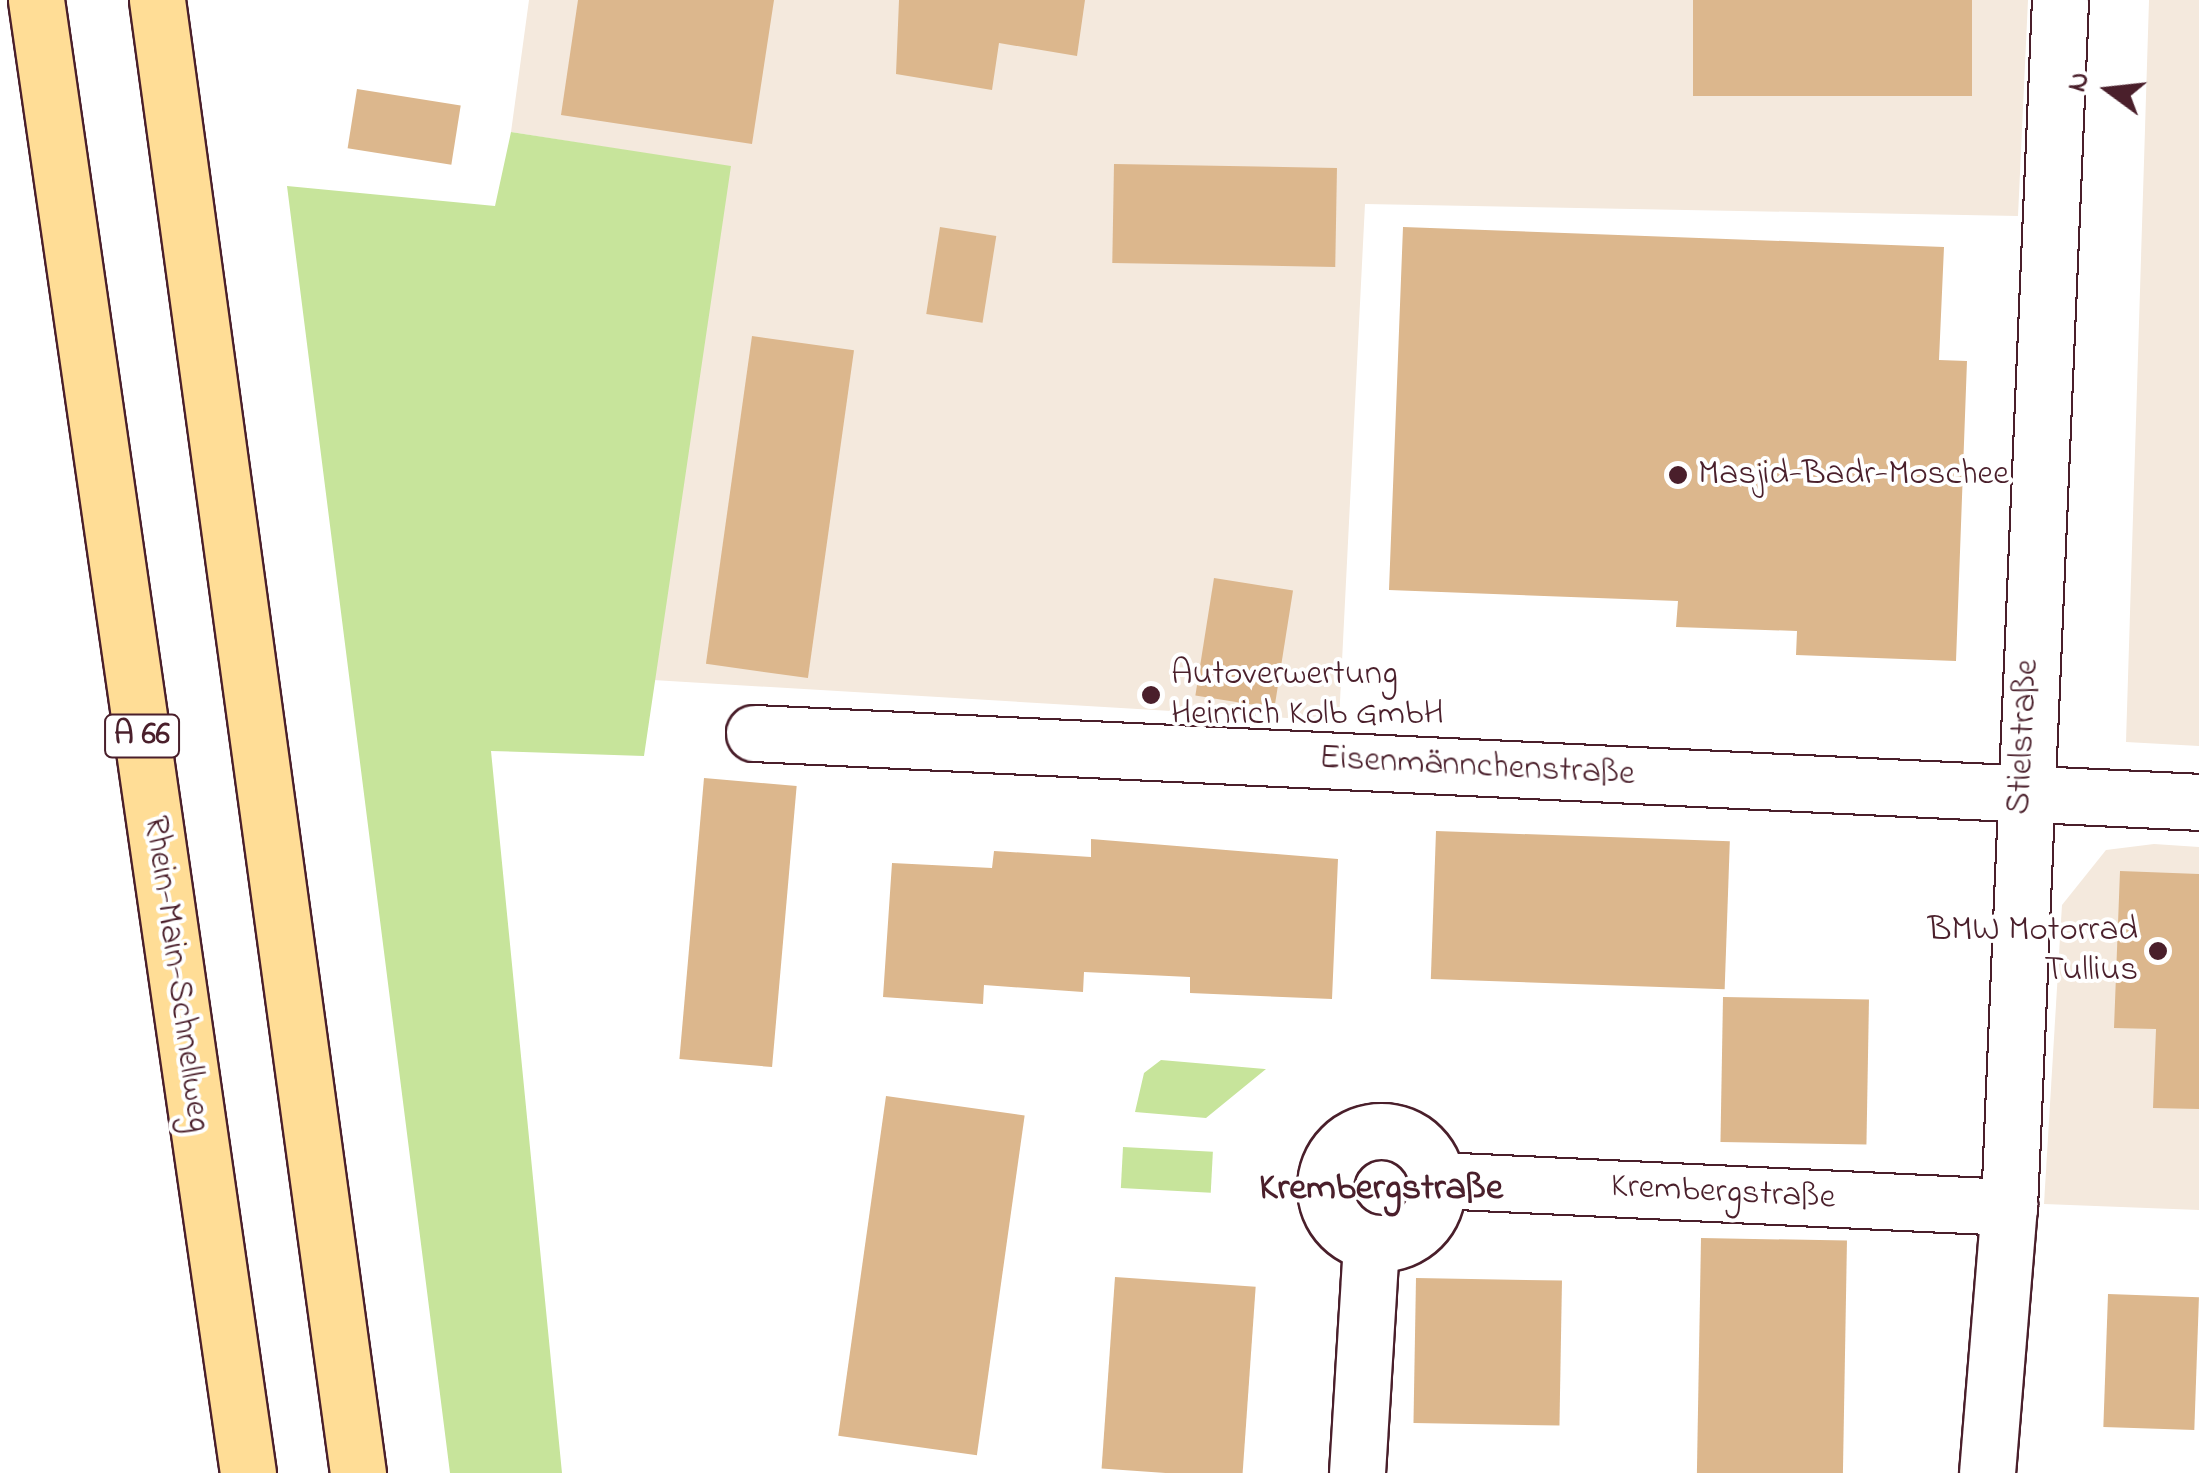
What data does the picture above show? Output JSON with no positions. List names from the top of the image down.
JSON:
{
  "streets": {
    "highway": ["A 66", "Rhein-Main-Schnellweg"],
    "street": ["Stielstraße", "Eisenmännchenstraße", "Krembergstraße"]
  },
  "crossings": [
    ["Stielstraße", "Eisenmännchenstraße"],
    ["Stielstraße", "Krembergstraße"]
  ],
  "districts": ["Krembergstraße"],
  "places": ["Masjid-Badr-Moschee", "Autoverwertung Heinrich Kolb GmbH", "BMW Motorrad Tullius"],
  "north": "left"
}
